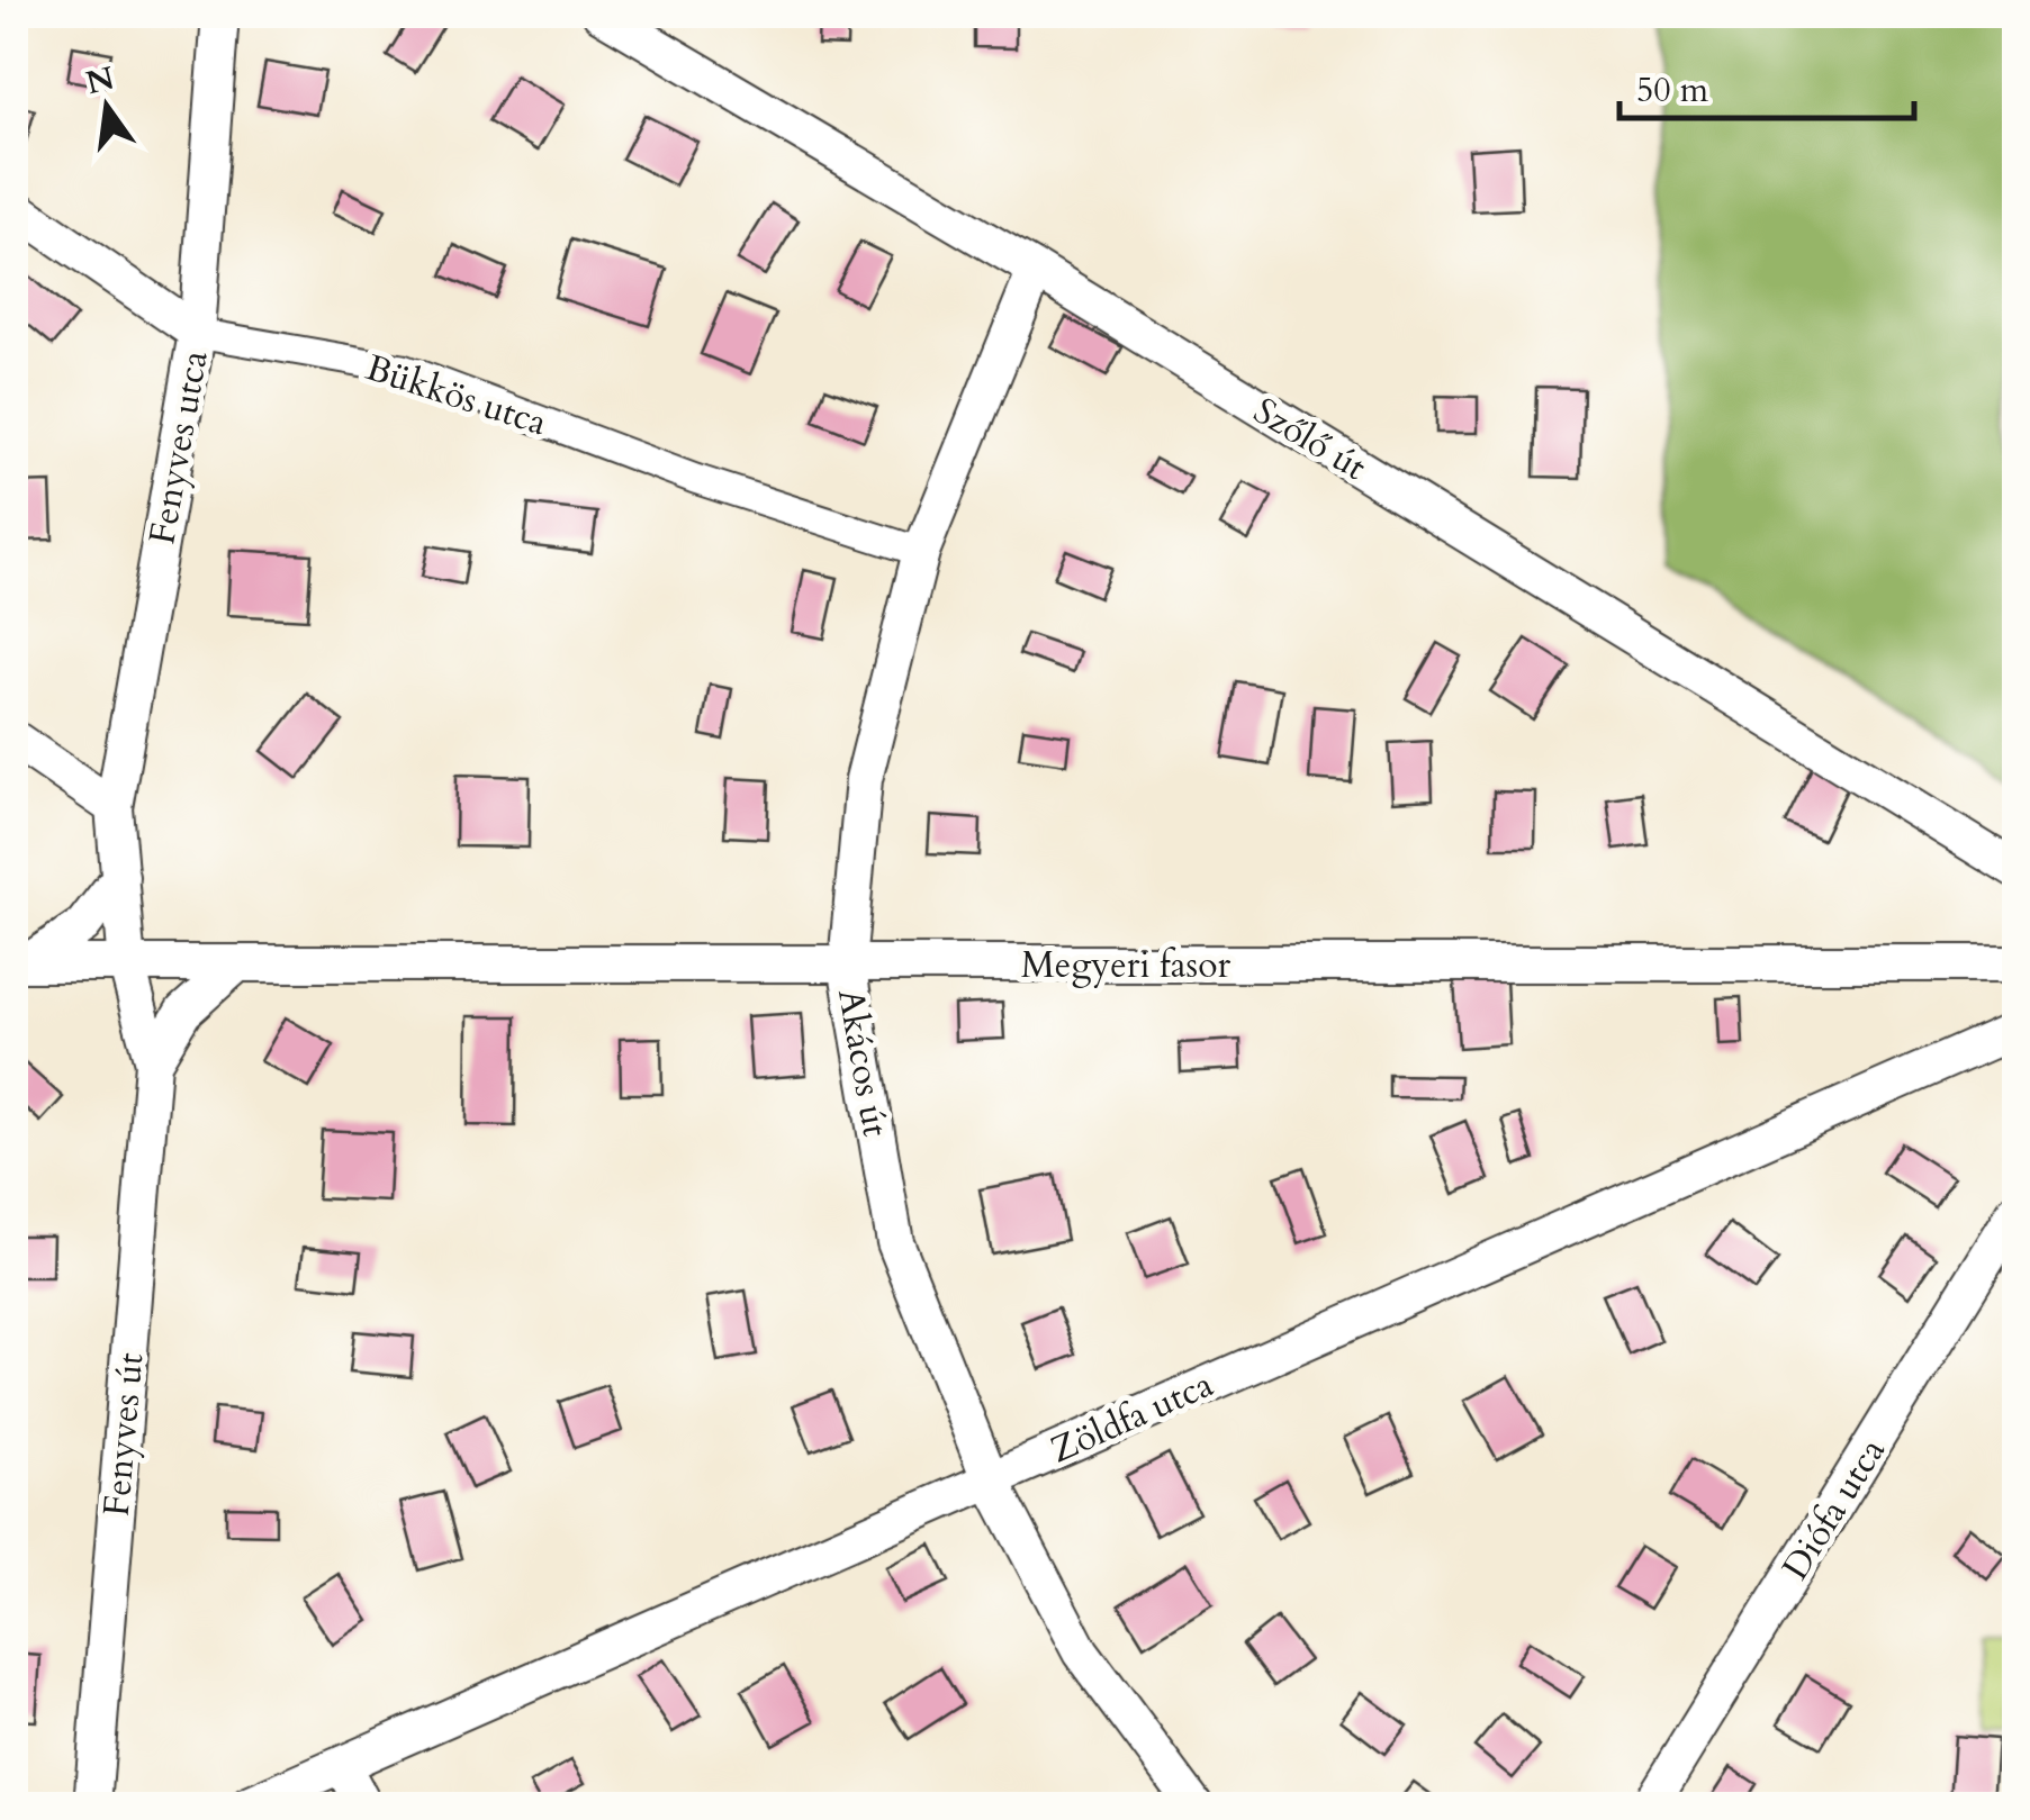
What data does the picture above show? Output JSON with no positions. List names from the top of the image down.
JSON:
{
  "streets": {
    "street": [
      "Bükkös utca",
      "Szőlő út",
      "Fenyves utca",
      "Megyeri fasor",
      "Akácos út",
      "Zöldfa utca",
      "Fenyves út",
      "Diófa utca"
    ]
  },
  "crossings": [
    ["Bükkös utca", "Fenyves utca"],
    ["Bükkös utca", "Akácos út"],
    ["Szőlő út", "Akácos út"],
    ["Fenyves utca", "Megyeri fasor"],
    ["Fenyves utca", "Fenyves út"],
    ["Megyeri fasor", "Akácos út"],
    ["Akácos út", "Zöldfa utca"]
  ],
  "scale_bar": "50 m",
  "north": "top"
}
